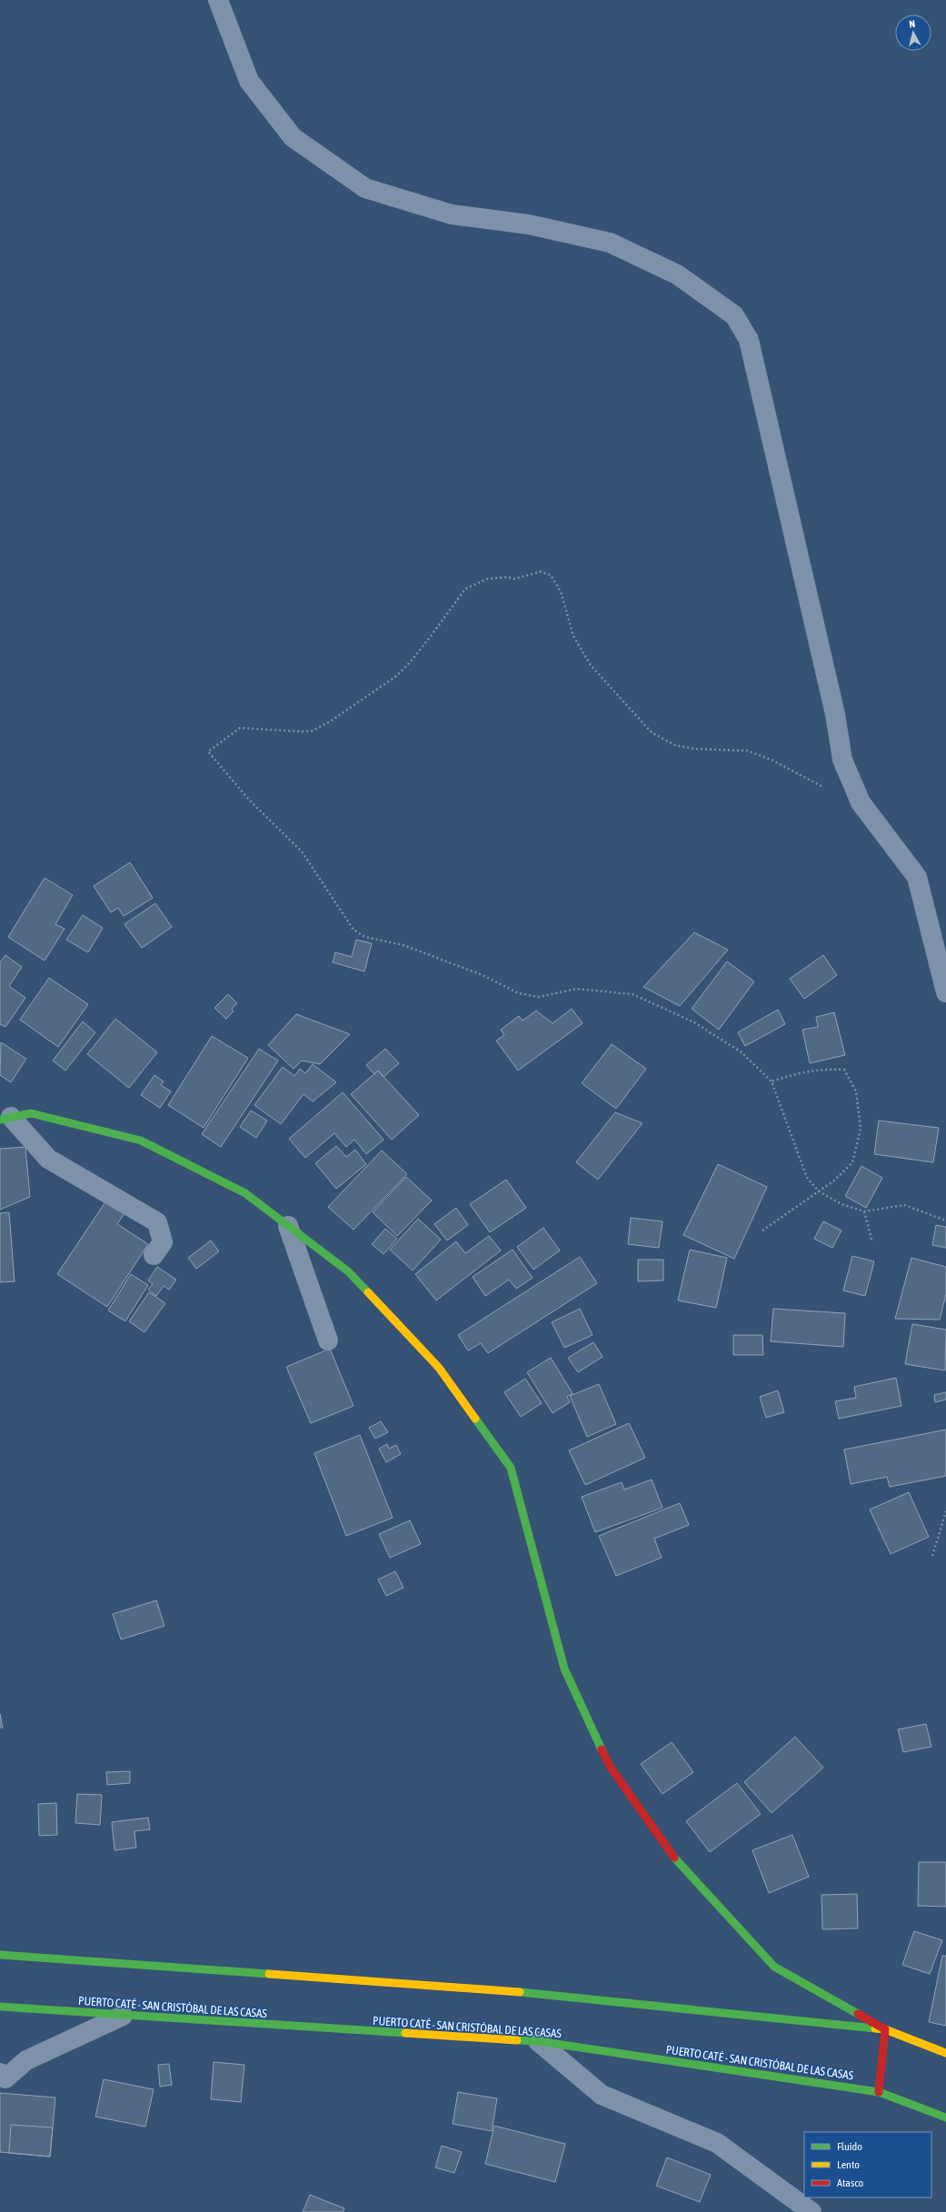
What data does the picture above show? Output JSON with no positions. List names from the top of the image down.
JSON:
{
  "streets": {
    "main road": ["PUERTO CATÉ - SAN CRISTÓBAL DE LAS CASAS"]
  },
  "legend": ["Fluido", "Lento", "Atasco"],
  "north": "top"
}
